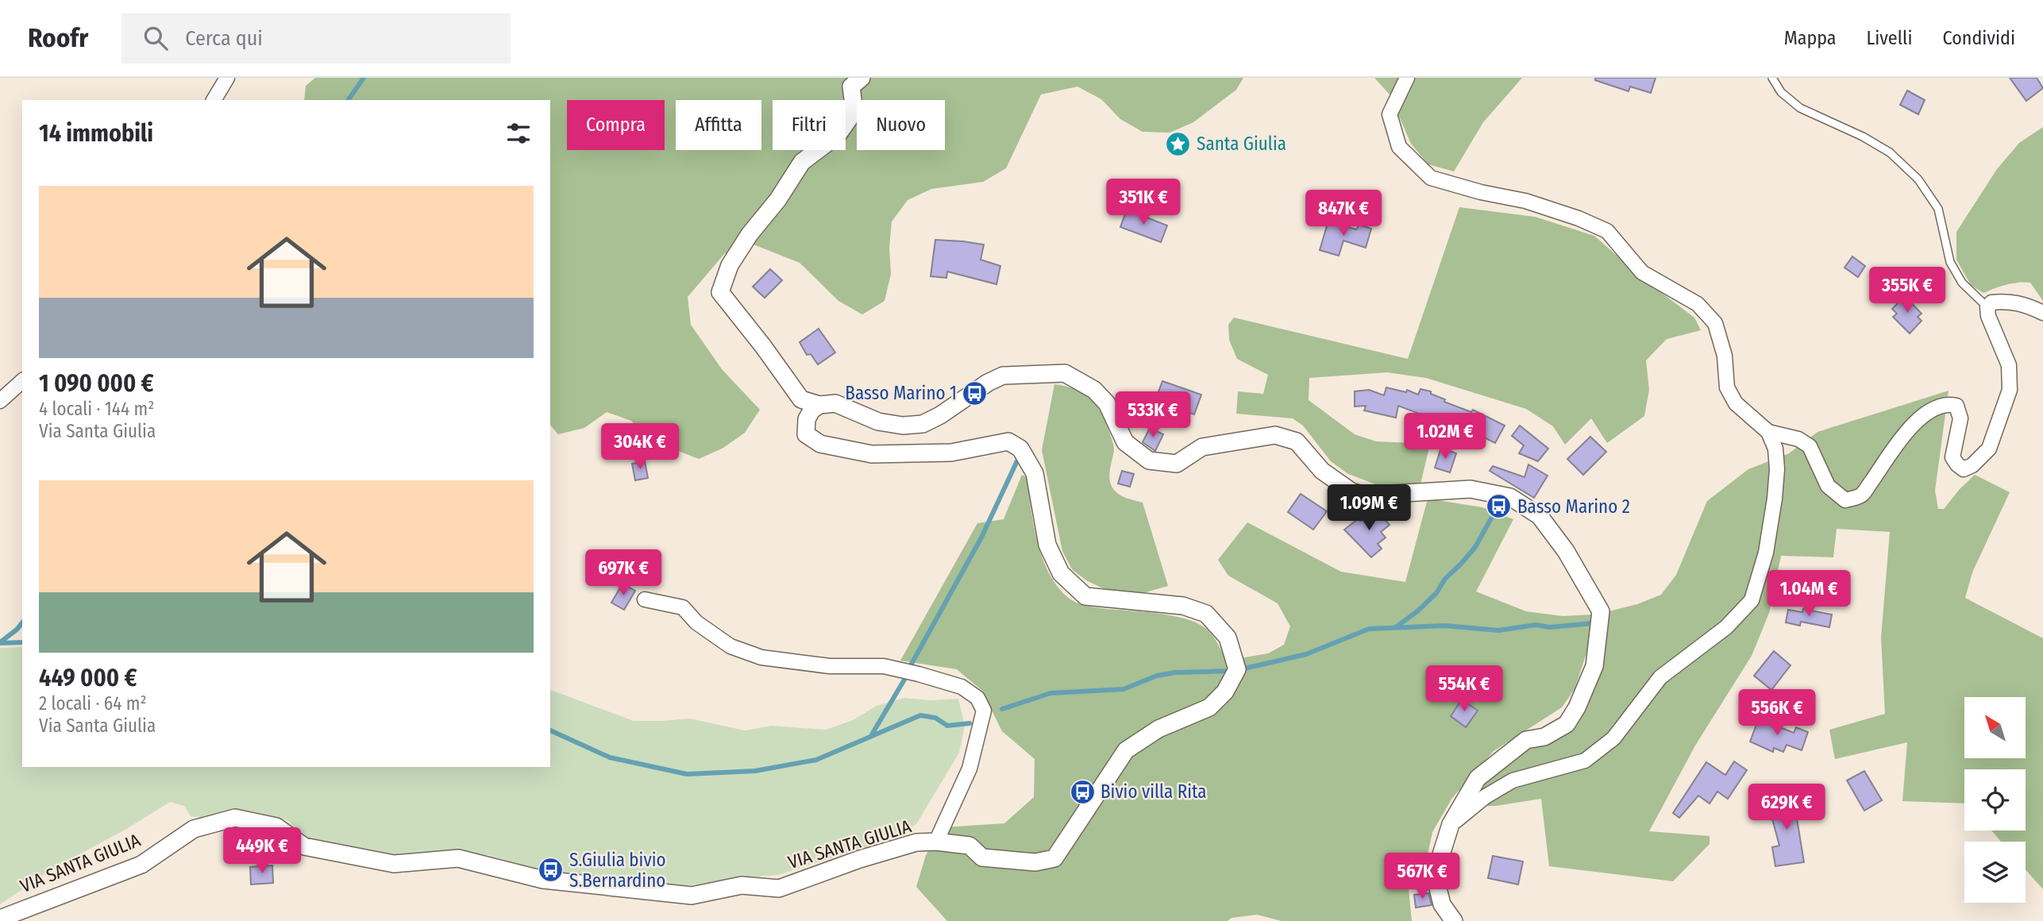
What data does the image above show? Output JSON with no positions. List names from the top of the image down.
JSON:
{
  "streets": {
    "street": ["VIA SANTA GIULIA"]
  },
  "places": {
    "place": ["Santa Giulia"],
    "bus stop": [
      "Basso Marino 1",
      "Basso Marino 2",
      "Bivio villa Rita",
      "S.Giulia bivio S.Bernardino"
    ]
  },
  "north": "top left",
  "page": {
    "header": "Roofr",
    "search": "Cerca qui",
    "nav": ["Mappa", "Livelli", "Condividi"],
    "chip": [
      "Compra",
      "Affitta",
      "Filtri",
      "Nuovo"
    ],
    "heading": "14 immobili",
    "list": [
      {
        "name": "1 090 000 €",
        "note": "4 locali · 144 m² · Via Santa Giulia"
      },
      {
        "name": "449 000 €",
        "note": "2 locali · 64 m² · Via Santa Giulia"
      }
    ],
    "price": [
      "351K €",
      "847K €",
      "355K €",
      "533K €",
      "1.02M €",
      "304K €",
      "1.09M €",
      "697K €",
      "1.04M €",
      "554K €",
      "556K €",
      "629K €",
      "449K €",
      "567K €"
    ]
  }
}
